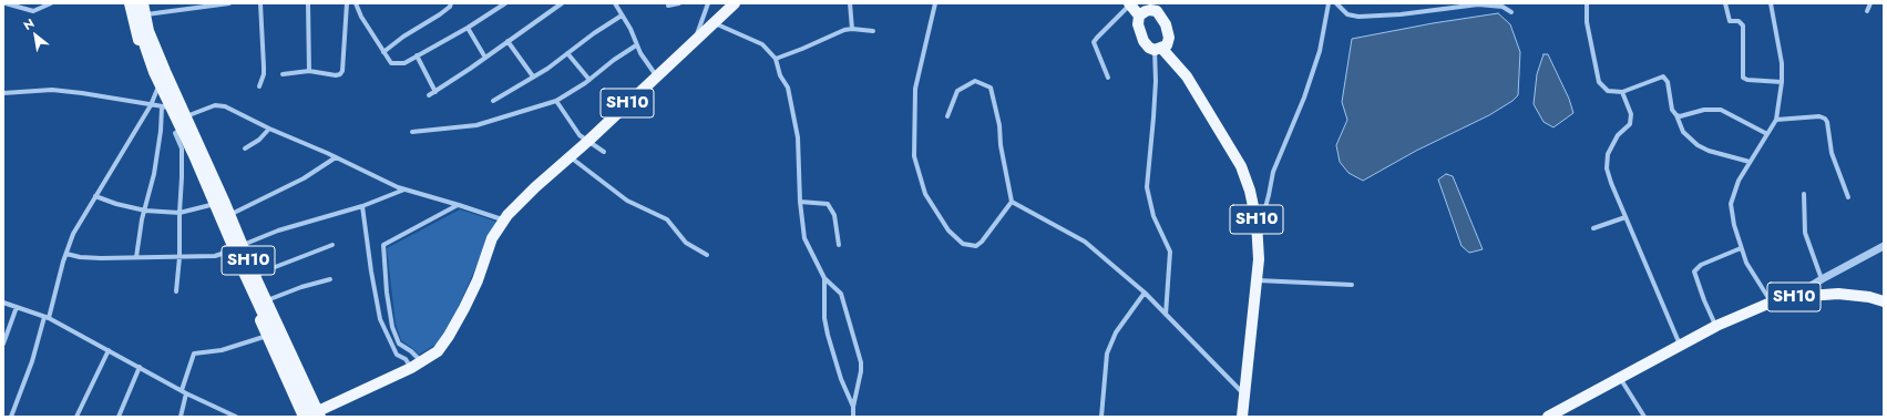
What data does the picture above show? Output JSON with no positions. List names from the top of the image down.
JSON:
{
  "streets": {
    "main road": ["SH10"]
  },
  "north": "top left"
}
